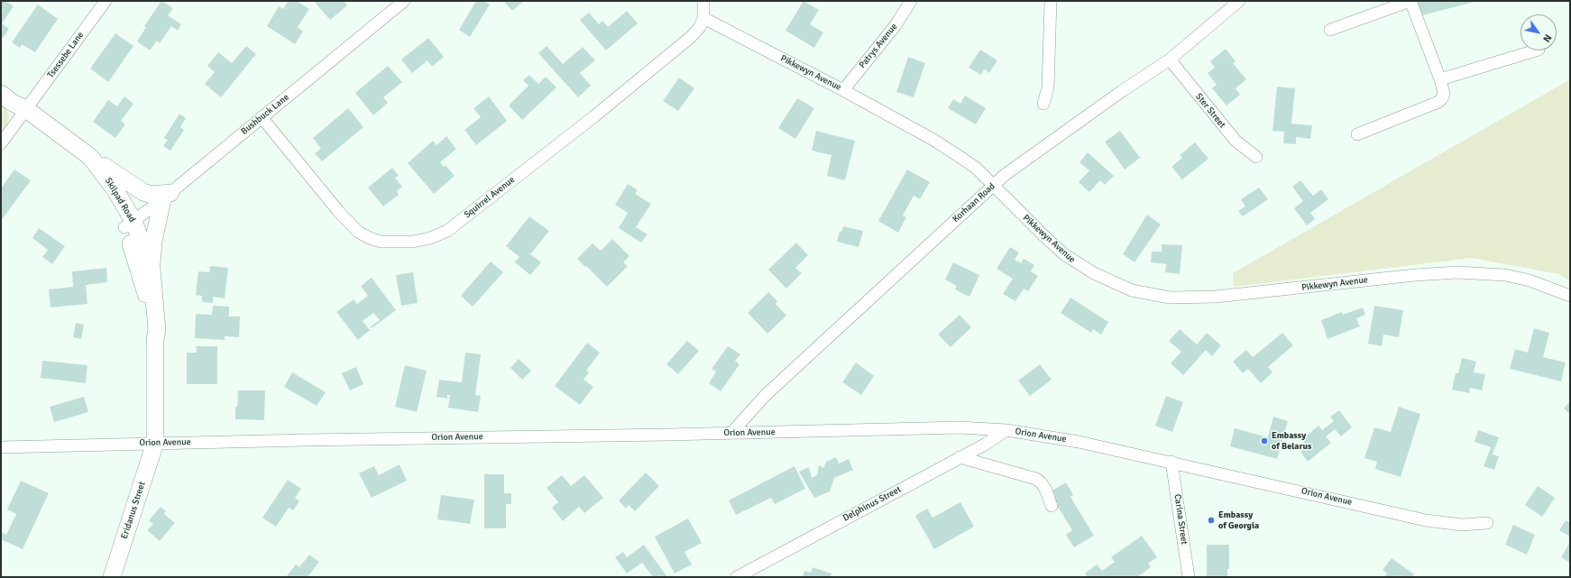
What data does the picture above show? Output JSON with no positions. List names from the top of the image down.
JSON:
{
  "streets": {
    "street": [
      "Patrys Avenue",
      "Tsessebe Lane",
      "Pikkewyn Avenue",
      "Ster Street",
      "Bushbuck Lane",
      "Squirrel Avenue",
      "Skilpad Road",
      "Korhaan Road",
      "Orion Avenue",
      "Delphinus Street",
      "Eridanus Street",
      "Carina Street"
    ]
  },
  "crossings": [
    ["Patrys Avenue", "Pikkewyn Avenue"],
    ["Tsessebe Lane", "Skilpad Road"],
    ["Pikkewyn Avenue", "Squirrel Avenue"],
    ["Pikkewyn Avenue", "Korhaan Road"],
    ["Ster Street", "Korhaan Road"],
    ["Bushbuck Lane", "Squirrel Avenue"],
    ["Bushbuck Lane", "Skilpad Road"],
    ["Skilpad Road", "Orion Avenue"],
    ["Skilpad Road", "Eridanus Street"],
    ["Korhaan Road", "Orion Avenue"],
    ["Orion Avenue", "Delphinus Street"],
    ["Orion Avenue", "Eridanus Street"],
    ["Orion Avenue", "Carina Street"]
  ],
  "places": ["Embassy of Belarus", "Embassy of Georgia"],
  "north": "bottom right"
}
